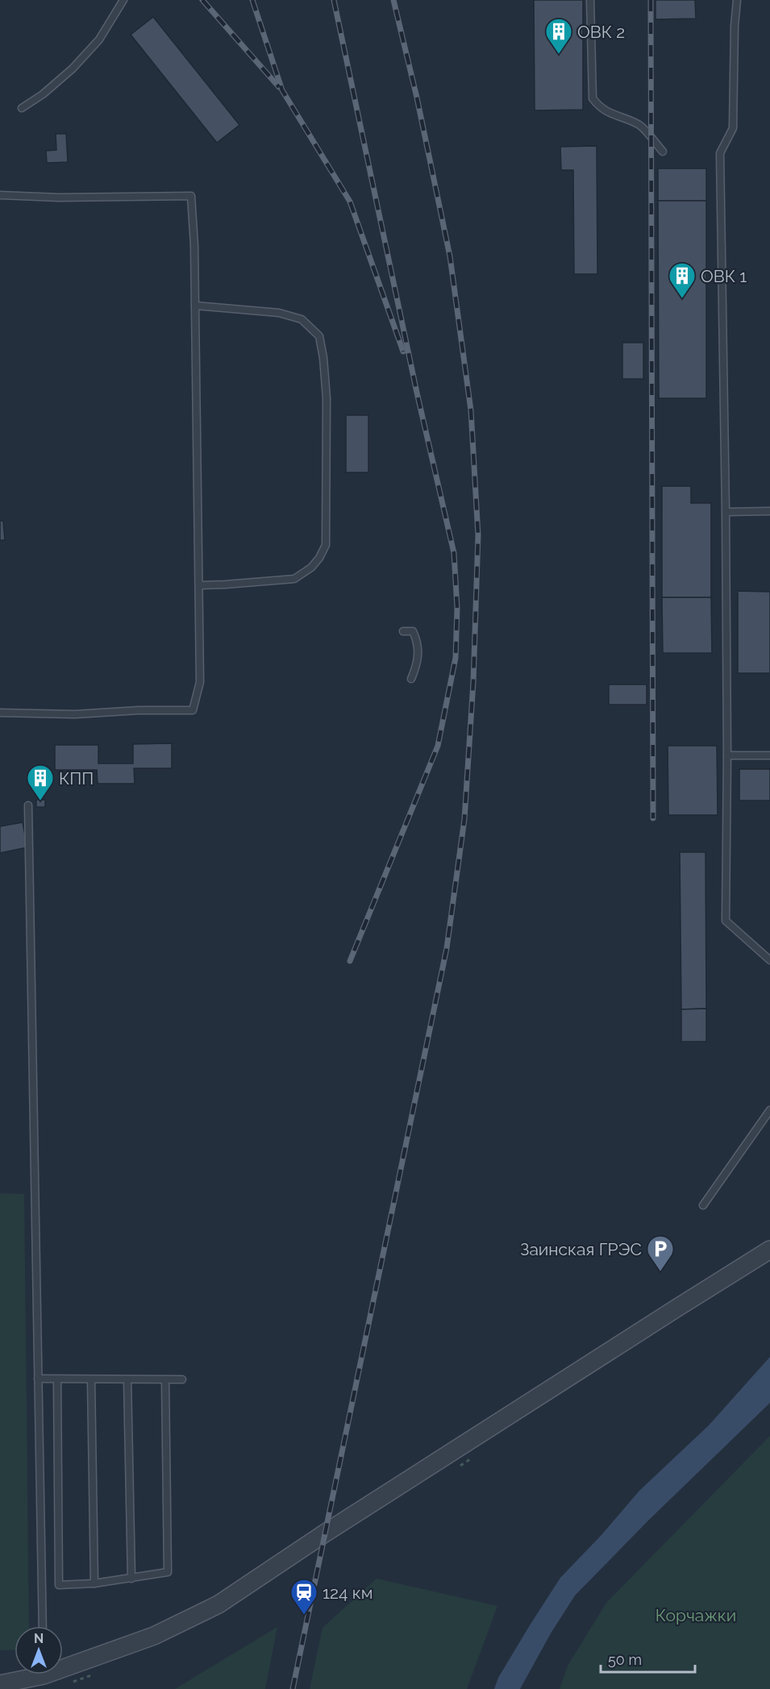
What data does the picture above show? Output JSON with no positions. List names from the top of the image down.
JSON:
{
  "parks": ["Корчажки"],
  "places": {
    "building": ["ОВК 2", "ОВК 1", "КПП"],
    "parking": ["Заинская ГРЭС"],
    "station": ["124 км"]
  },
  "scale_bar": "50 m",
  "north": "top"
}
